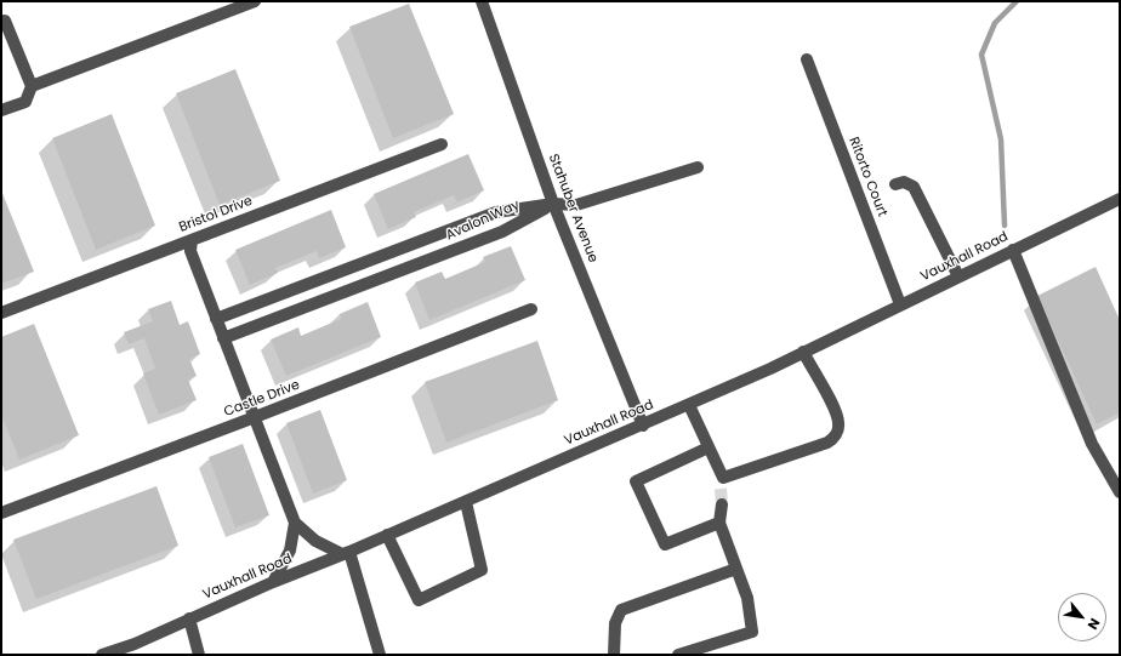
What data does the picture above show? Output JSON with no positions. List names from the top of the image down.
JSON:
{
  "streets": {
    "street": [
      "Ritorto Court",
      "Stahuber Avenue",
      "Bristol Drive",
      "Avalon Way",
      "Vauxhall Road",
      "Castle Drive"
    ]
  },
  "crossings": [
    ["Ritorto Court", "Vauxhall Road"],
    ["Stahuber Avenue", "Avalon Way"],
    ["Stahuber Avenue", "Vauxhall Road"]
  ],
  "north": "bottom right"
}
